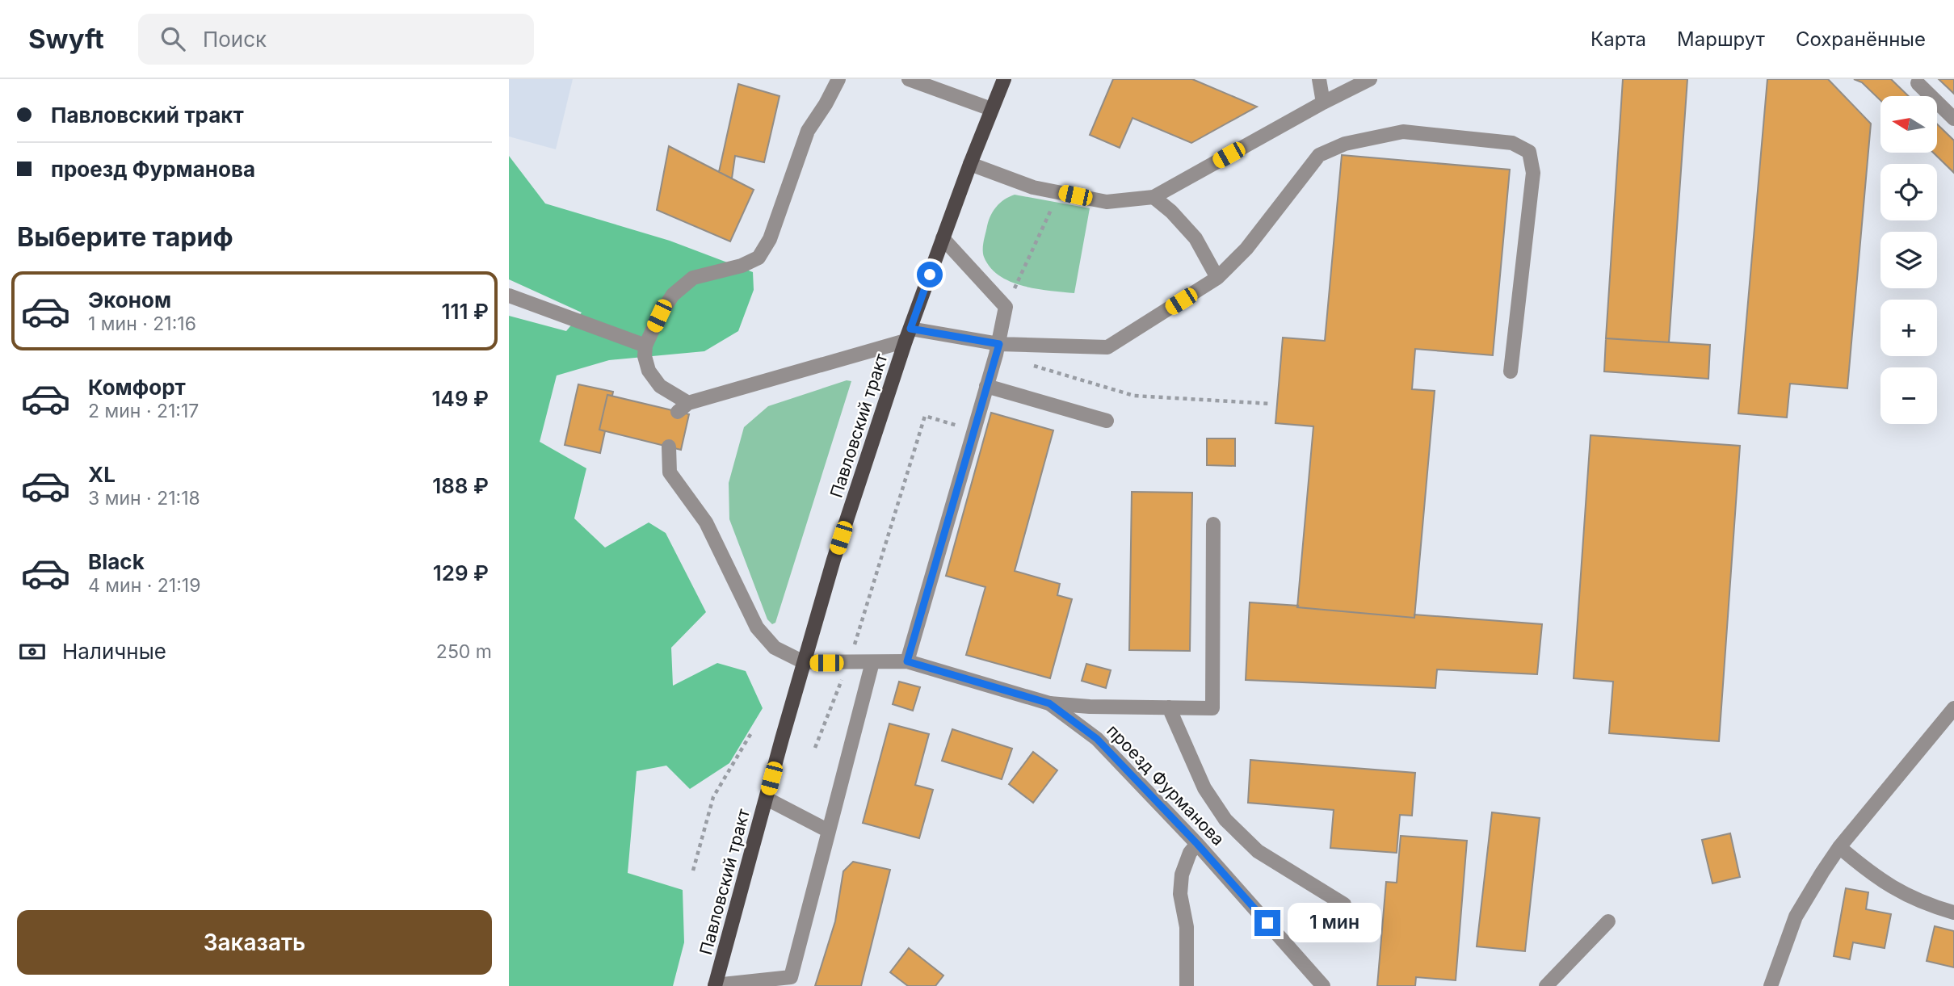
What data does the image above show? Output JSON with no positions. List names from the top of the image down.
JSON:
{
  "streets": {
    "main road": ["Павловский тракт"],
    "street": ["проезд Фурманова"]
  },
  "crossings": [
    ["Павловский тракт", "проезд Фурманова"]
  ],
  "north": "left",
  "page": {
    "header": "Swyft",
    "search": "Поиск",
    "nav": ["Карта", "Маршрут", "Сохранённые"],
    "banner": ["Павловский тракт", "проезд Фурманова"],
    "map_buttons": ["+", "−"],
    "heading": "Выберите тариф",
    "list": [
      {
        "name": "Эконом",
        "note": "1 мин · 21:16",
        "value": "111 ₽"
      },
      {
        "name": "Комфорт",
        "note": "2 мин · 21:17",
        "value": "149 ₽"
      },
      {
        "name": "XL",
        "note": "3 мин · 21:18",
        "value": "188 ₽"
      },
      {
        "name": "Black",
        "note": "4 мин · 21:19",
        "value": "129 ₽"
      }
    ],
    "pay": ["Наличные", "250 m"],
    "buttons": "Заказать",
    "bubble": "1 мин"
  }
}
